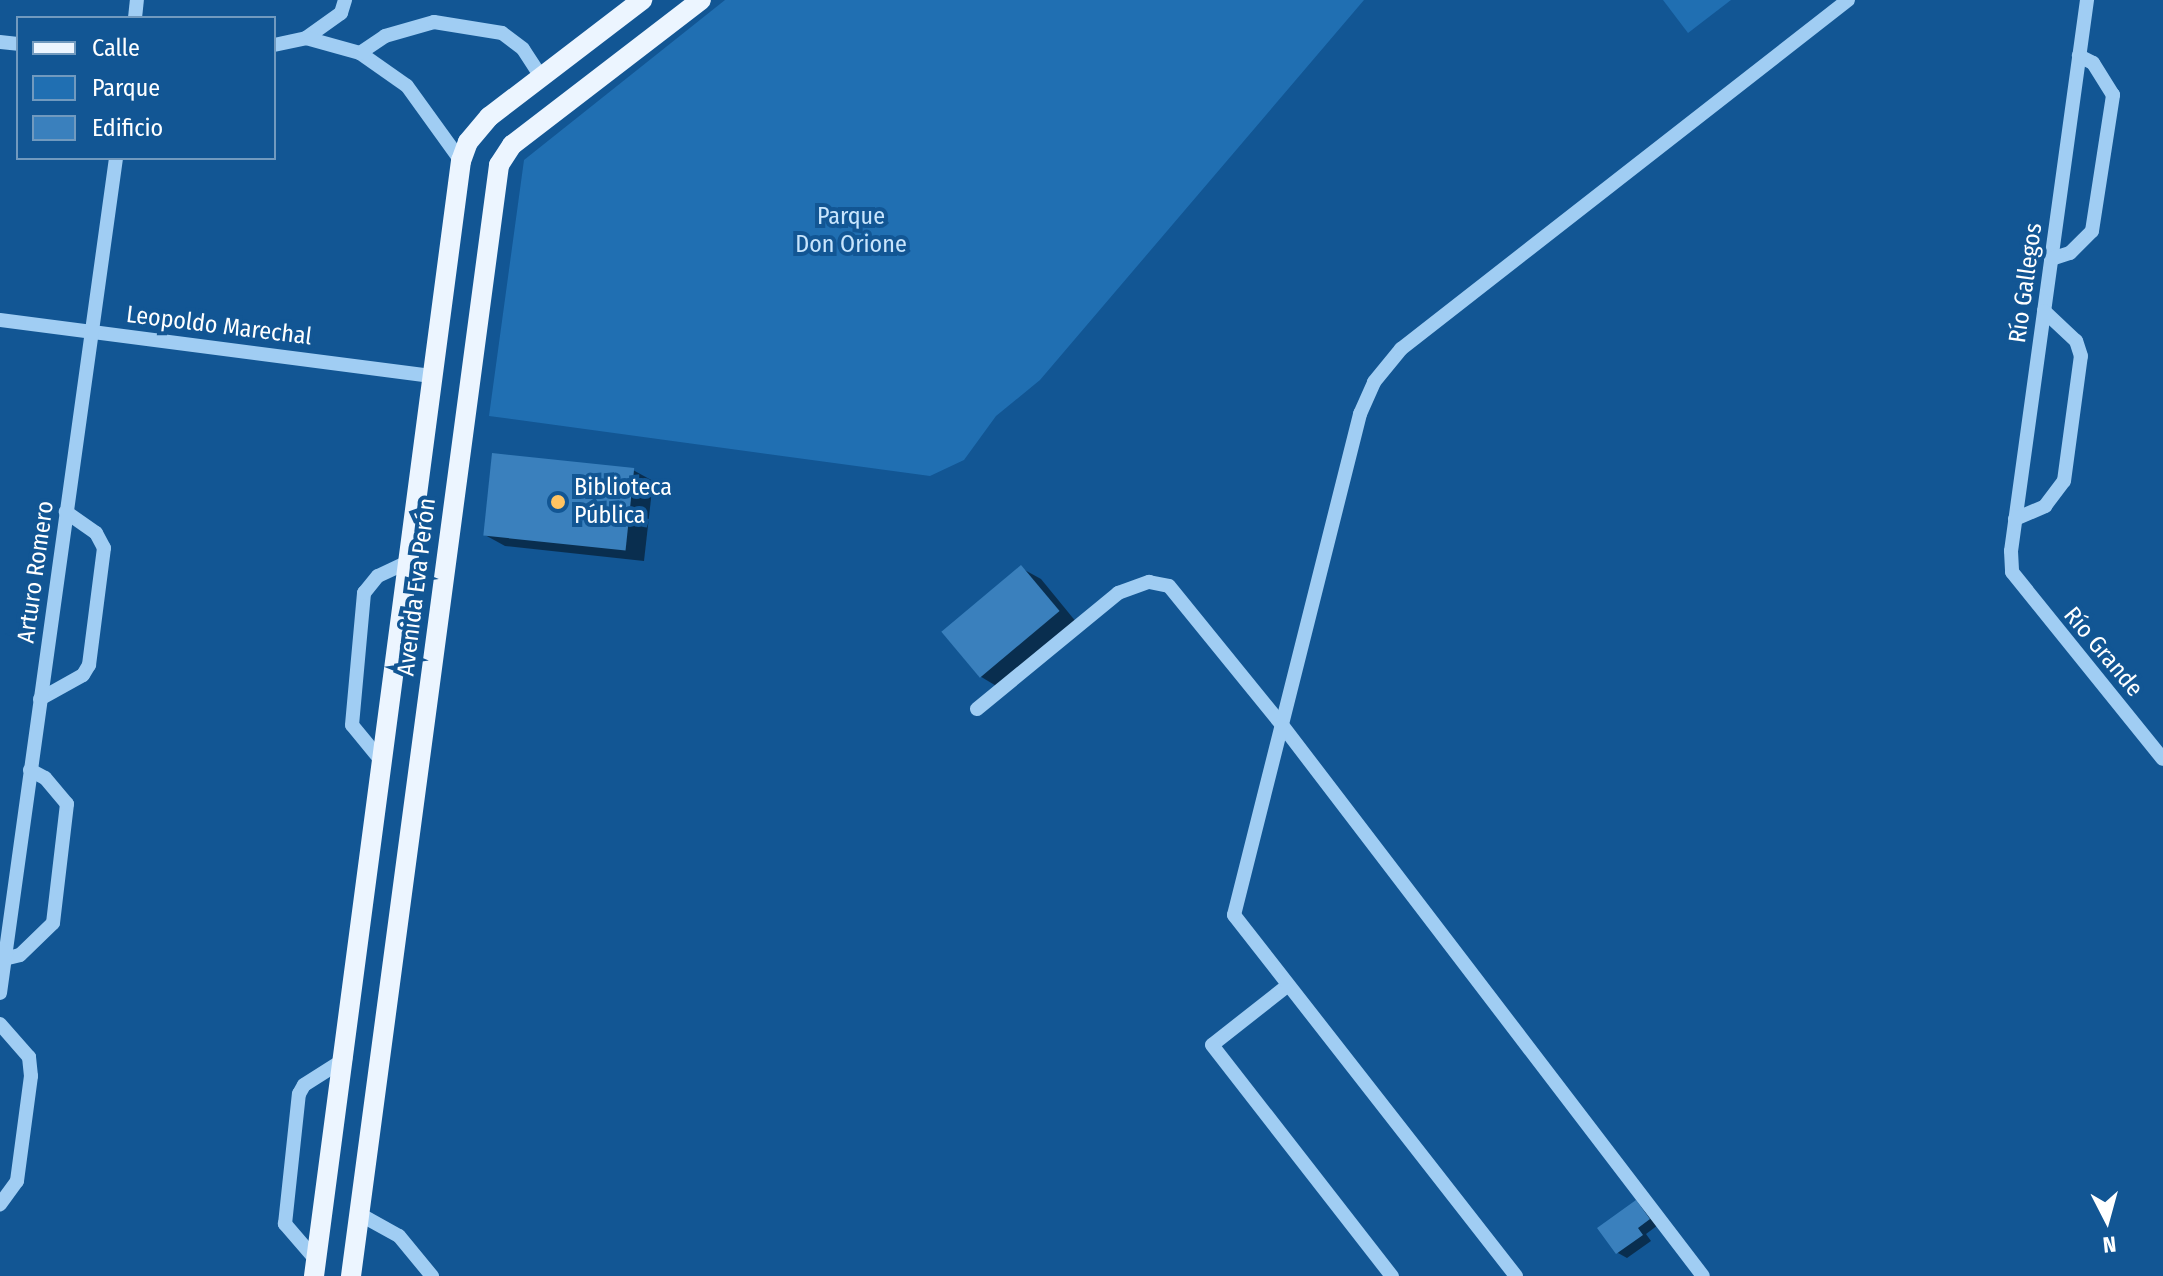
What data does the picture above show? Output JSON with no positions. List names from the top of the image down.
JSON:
{
  "streets": {
    "main road": ["Avenida Eva Perón"],
    "street": [
      "Río Gallegos",
      "Leopoldo Marechal",
      "Arturo Romero",
      "Río Grande"
    ]
  },
  "crossings": [
    ["Río Gallegos", "Río Grande"],
    ["Leopoldo Marechal", "Arturo Romero"],
    ["Leopoldo Marechal", "Avenida Eva Perón"]
  ],
  "parks": ["Parque Don Orione"],
  "places": ["Biblioteca Pública"],
  "legend": ["Calle", "Parque", "Edificio"],
  "north": "bottom"
}
